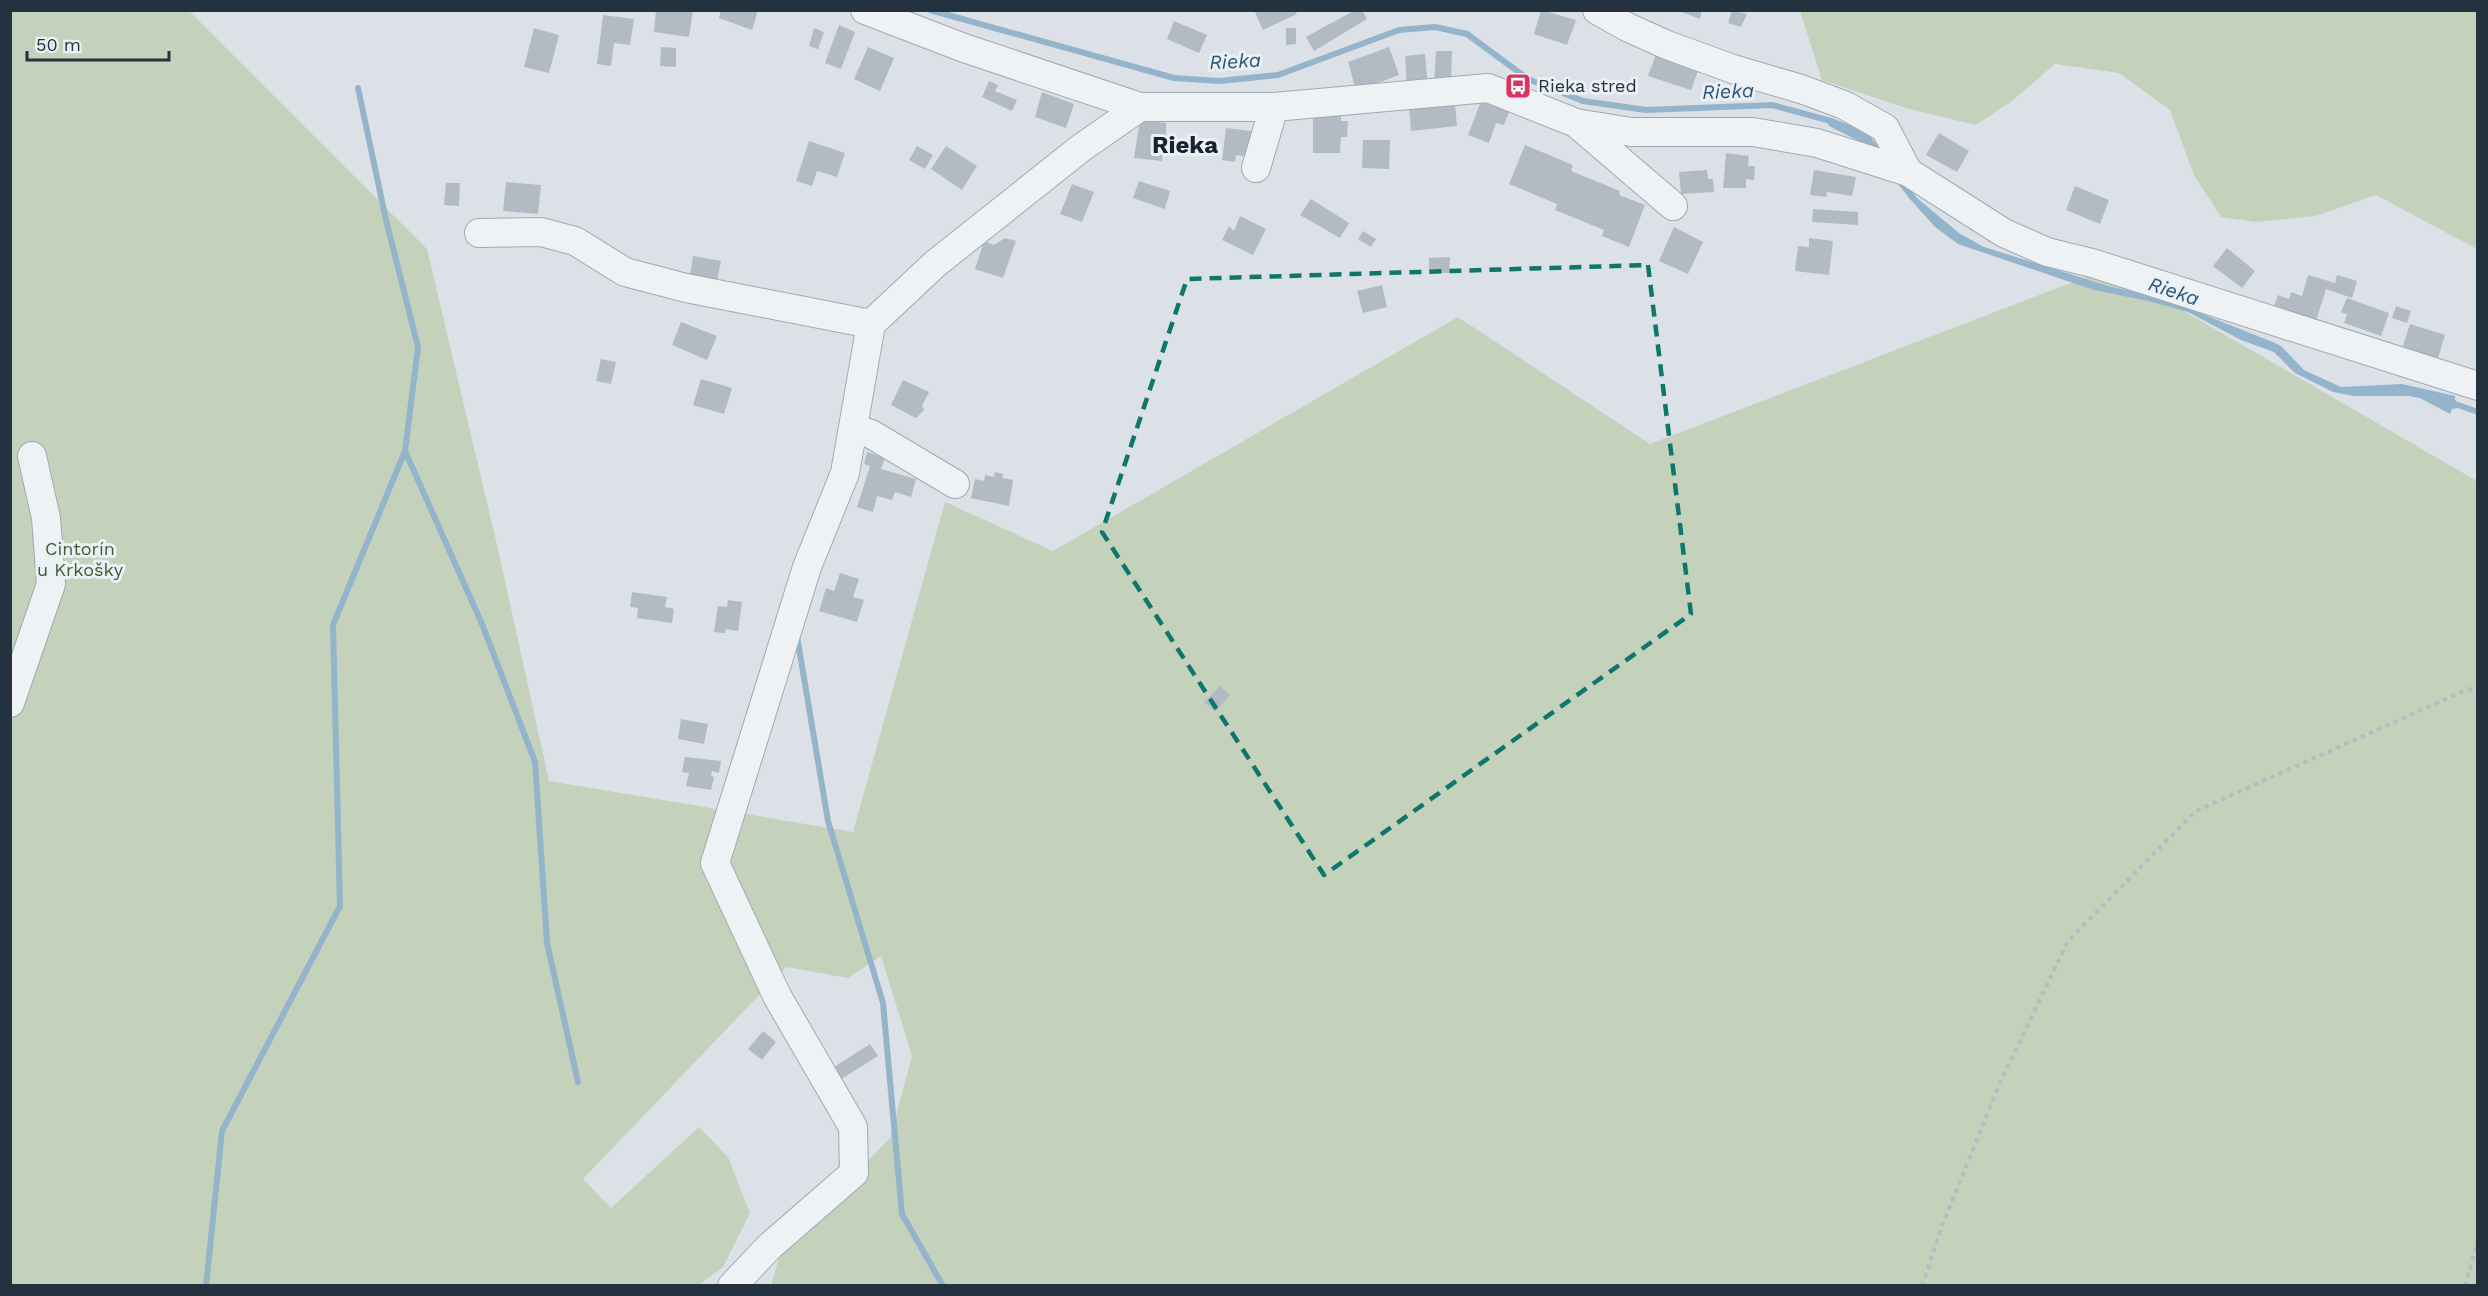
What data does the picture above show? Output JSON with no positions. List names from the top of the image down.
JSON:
{
  "districts": ["Rieka"],
  "water": ["Rieka"],
  "parks": ["Cintorín u Krkošky"],
  "places": {
    "bus stop": ["Rieka stred"]
  },
  "scale_bar": "50 m"
}
